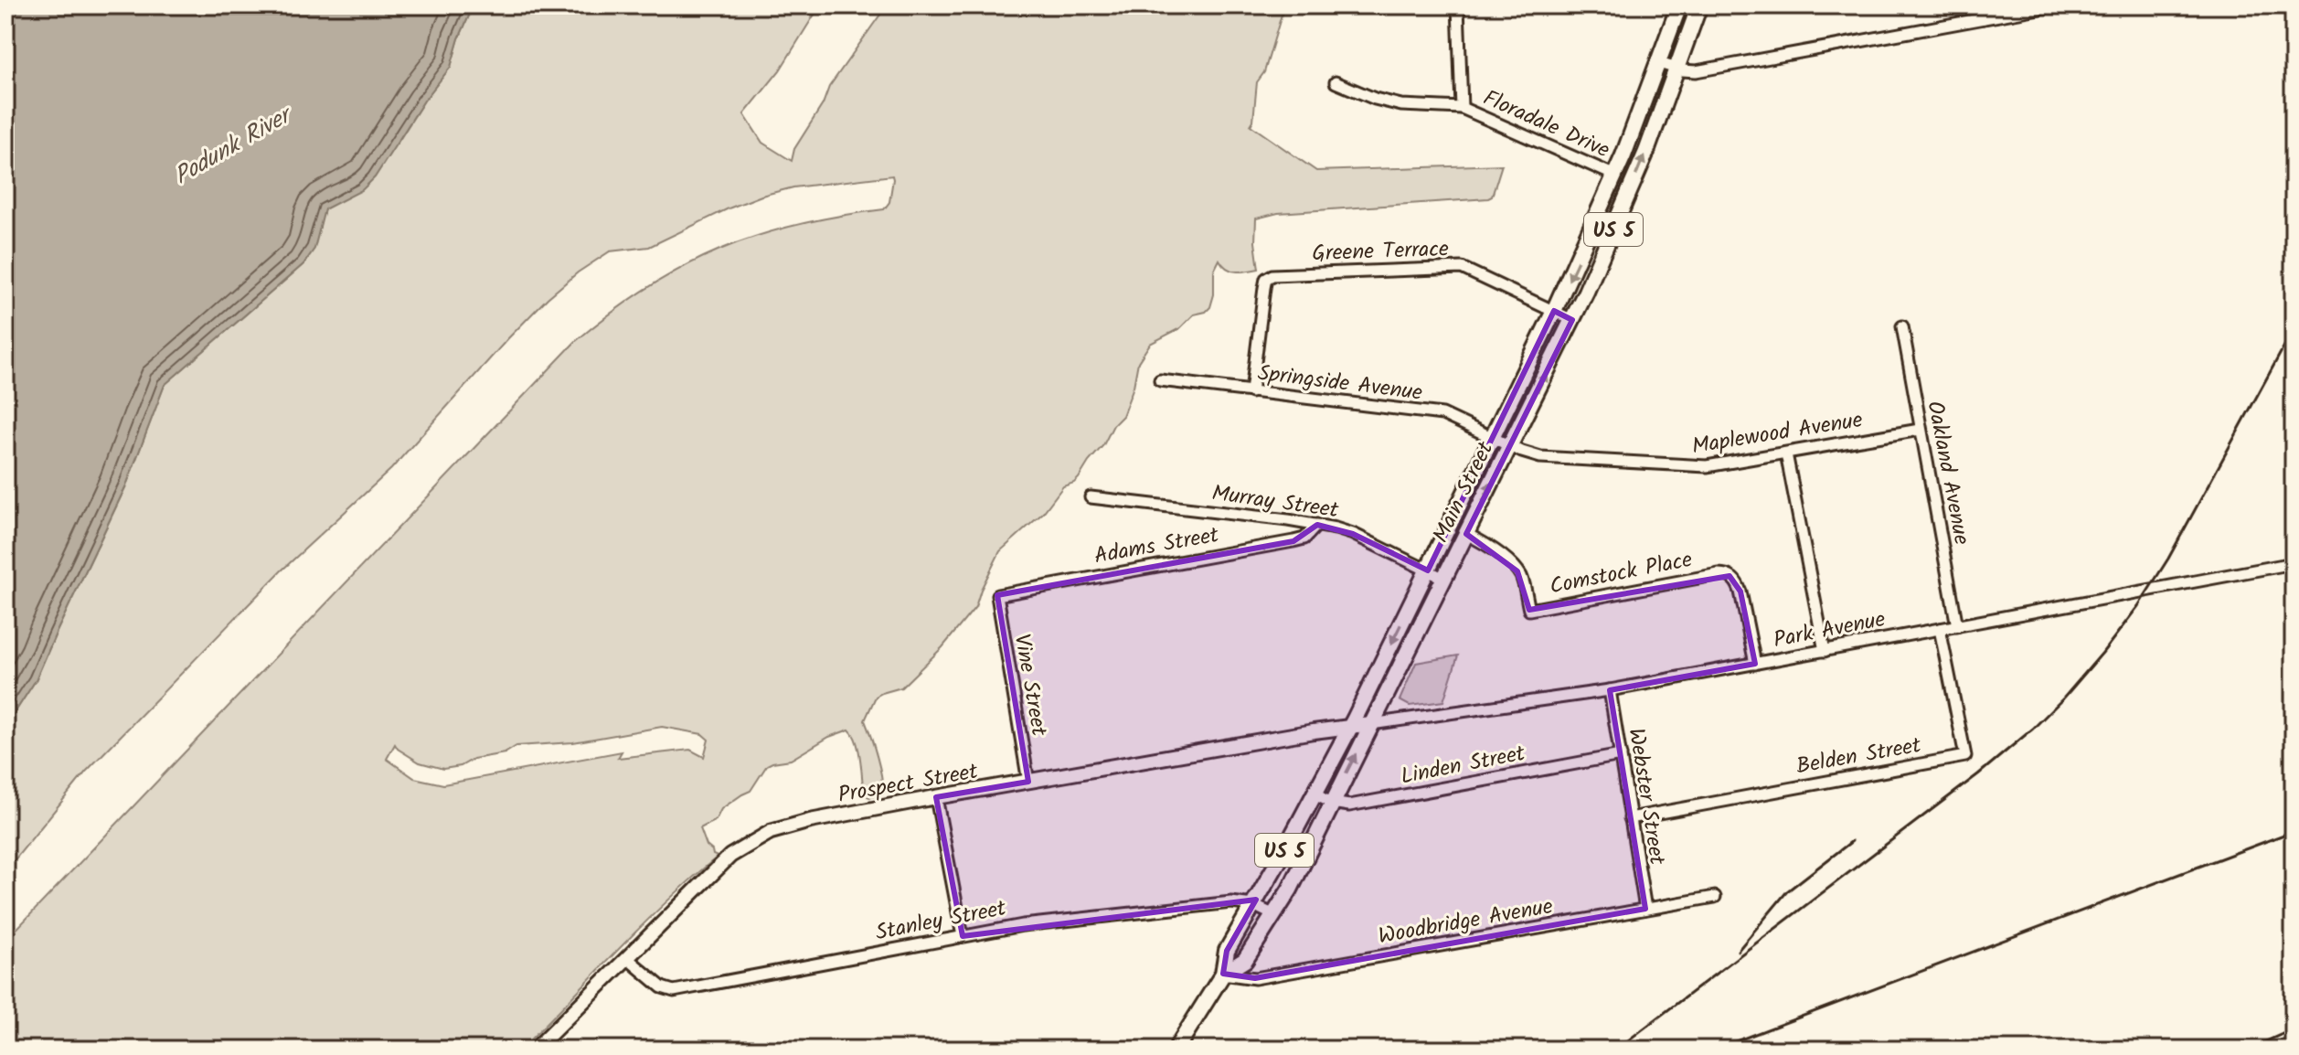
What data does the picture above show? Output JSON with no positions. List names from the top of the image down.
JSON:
{
  "streets": {
    "highway": ["US 5", "Main Street"],
    "main road": ["Prospect Street"],
    "street": [
      "Floradale Drive",
      "Greene Terrace",
      "Springside Avenue",
      "Maplewood Avenue",
      "Oakland Avenue",
      "Murray Street",
      "Adams Street",
      "Comstock Place",
      "Park Avenue",
      "Vine Street",
      "Belden Street",
      "Linden Street",
      "Webster Street",
      "Stanley Street",
      "Woodbridge Avenue"
    ]
  },
  "crossings": [
    ["Floradale Drive", "Main Street"],
    ["Greene Terrace", "Springside Avenue"],
    ["Greene Terrace", "Main Street"],
    ["Springside Avenue", "Maplewood Avenue"],
    ["Springside Avenue", "Main Street"],
    ["Maplewood Avenue", "Oakland Avenue"],
    ["Maplewood Avenue", "Main Street"],
    ["Oakland Avenue", "Park Avenue"],
    ["Main Street", "Murray Street"],
    ["Main Street", "Comstock Place"],
    ["Main Street", "Park Avenue"],
    ["Main Street", "Linden Street"],
    ["Main Street", "Prospect Street"],
    ["Main Street", "Stanley Street"],
    ["Main Street", "Woodbridge Avenue"],
    ["Murray Street", "Adams Street"],
    ["Adams Street", "Vine Street"],
    ["Comstock Place", "Park Avenue"],
    ["Park Avenue", "Belden Street"],
    ["Park Avenue", "Prospect Street"],
    ["Park Avenue", "Webster Street"],
    ["Vine Street", "Prospect Street"],
    ["Belden Street", "Webster Street"],
    ["Linden Street", "Webster Street"],
    ["Prospect Street", "Stanley Street"],
    ["Webster Street", "Woodbridge Avenue"]
  ],
  "water": ["Podunk River"]
}
